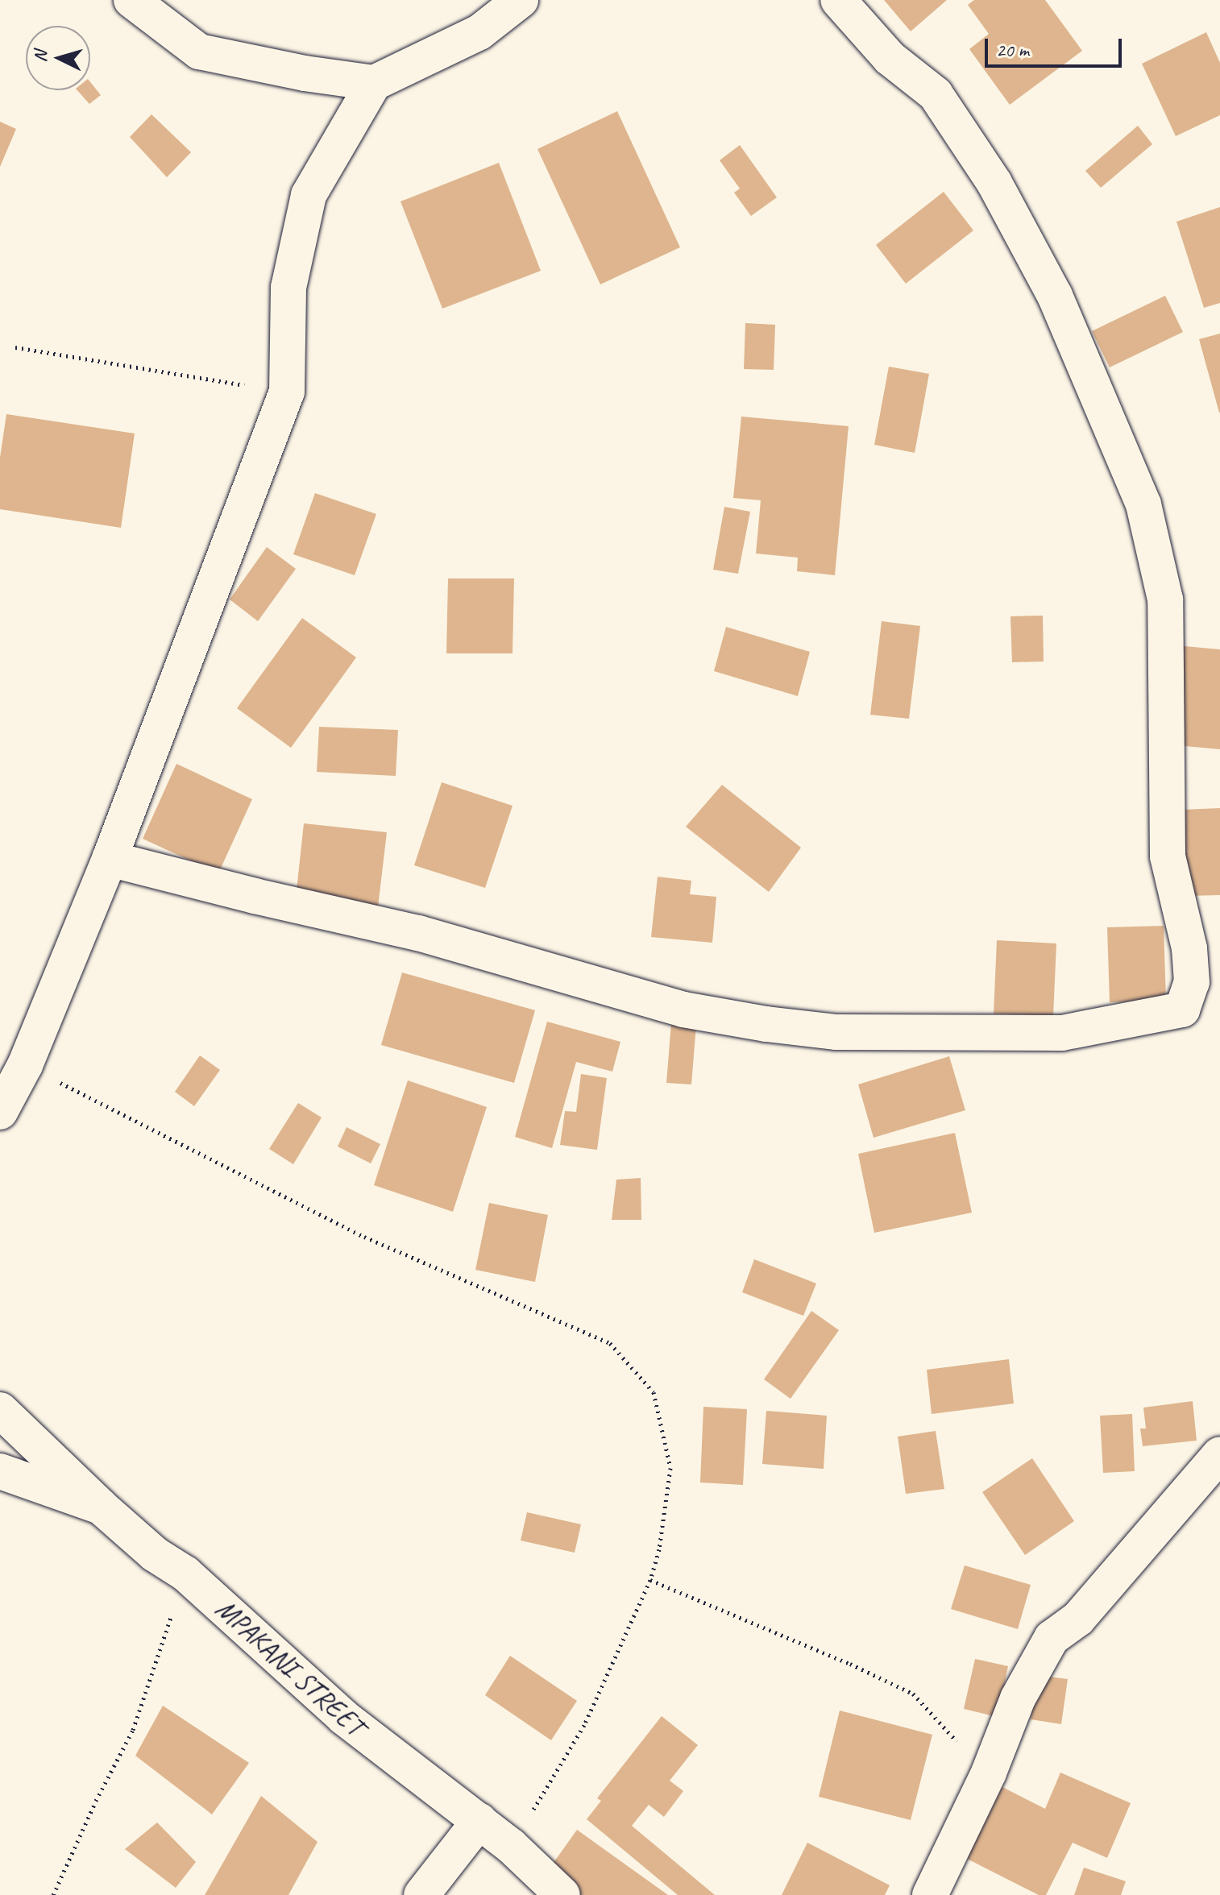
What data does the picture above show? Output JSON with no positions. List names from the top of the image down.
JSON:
{
  "streets": {
    "street": ["MPAKANI STREET"]
  },
  "scale_bar": "20 m",
  "north": "left"
}
